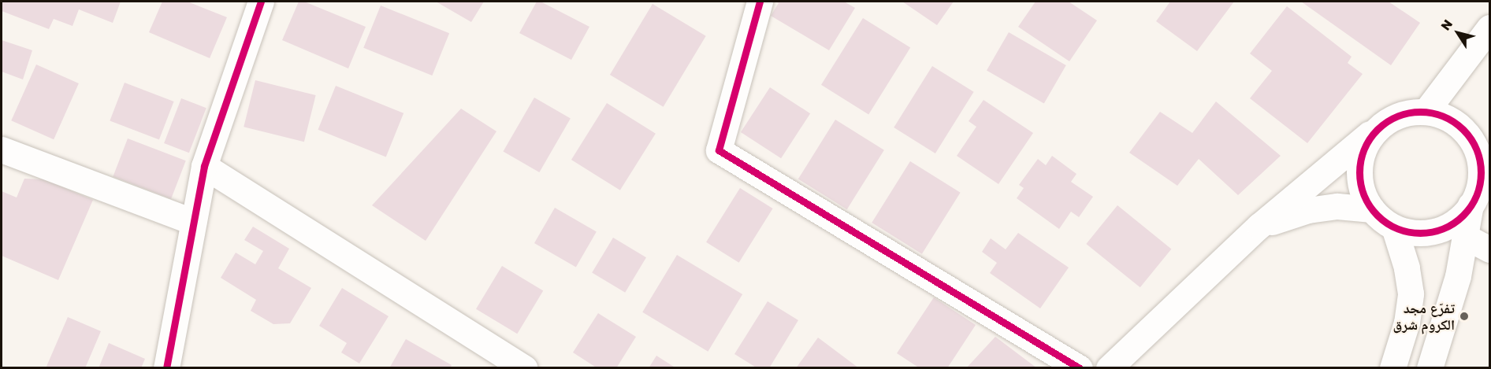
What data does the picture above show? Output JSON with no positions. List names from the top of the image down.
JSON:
{
  "places": ["تفرّع مجد الكروم شرق"],
  "north": "top left"
}
